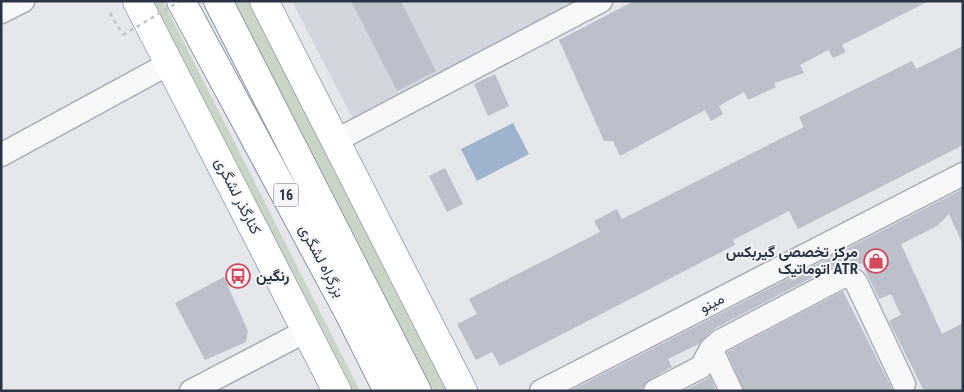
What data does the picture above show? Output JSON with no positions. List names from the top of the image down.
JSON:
{
  "streets": {
    "main road": ["16", "کنارگذر لشگری", "بزرگراه لشگری"],
    "lane": ["مینو"]
  },
  "places": {
    "shop": ["مرکز تخصصی گیربکس اتوماتیک ATR"],
    "bus stop": ["رنگین"]
  }
}
